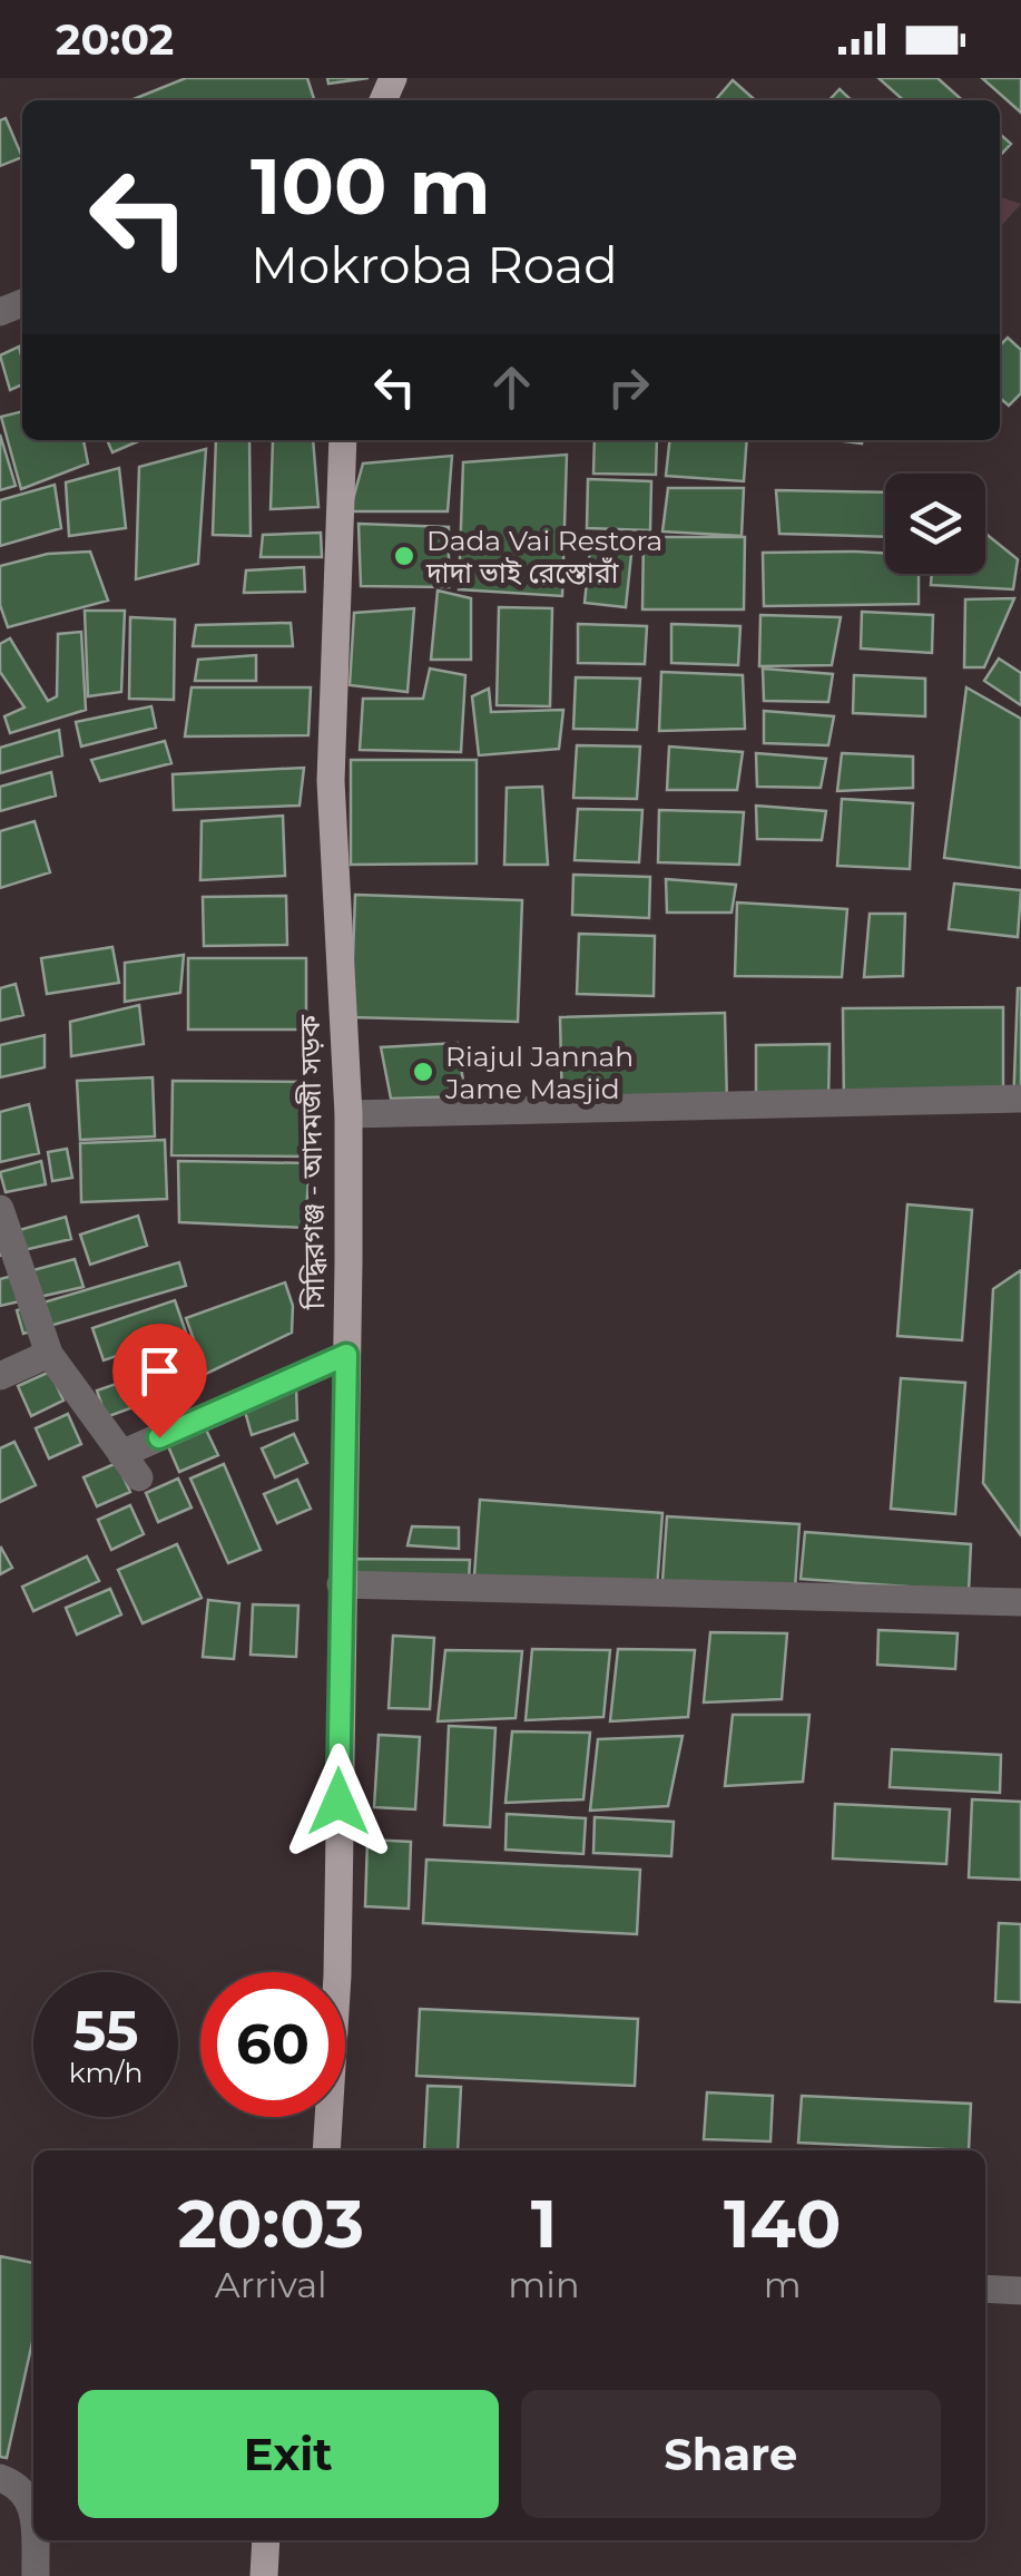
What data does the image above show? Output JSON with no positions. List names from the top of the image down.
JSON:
{
  "streets": {
    "main road": ["সিদ্ধিরগঞ্জ - আদমজী সড়ক"]
  },
  "places": ["Dada Vai Restora দাদা ভাই রেস্তোরাঁ", "Riajul Jannah Jame Masjid"],
  "page": {
    "status": "20:02",
    "turn": ["100 m", "Mokroba Road"],
    "speed": "55 km/h",
    "limit": "60",
    "eta": [
      "20:03",
      "Arrival",
      "1",
      "min",
      "140",
      "m"
    ],
    "buttons": ["Exit", "Share"]
  }
}
